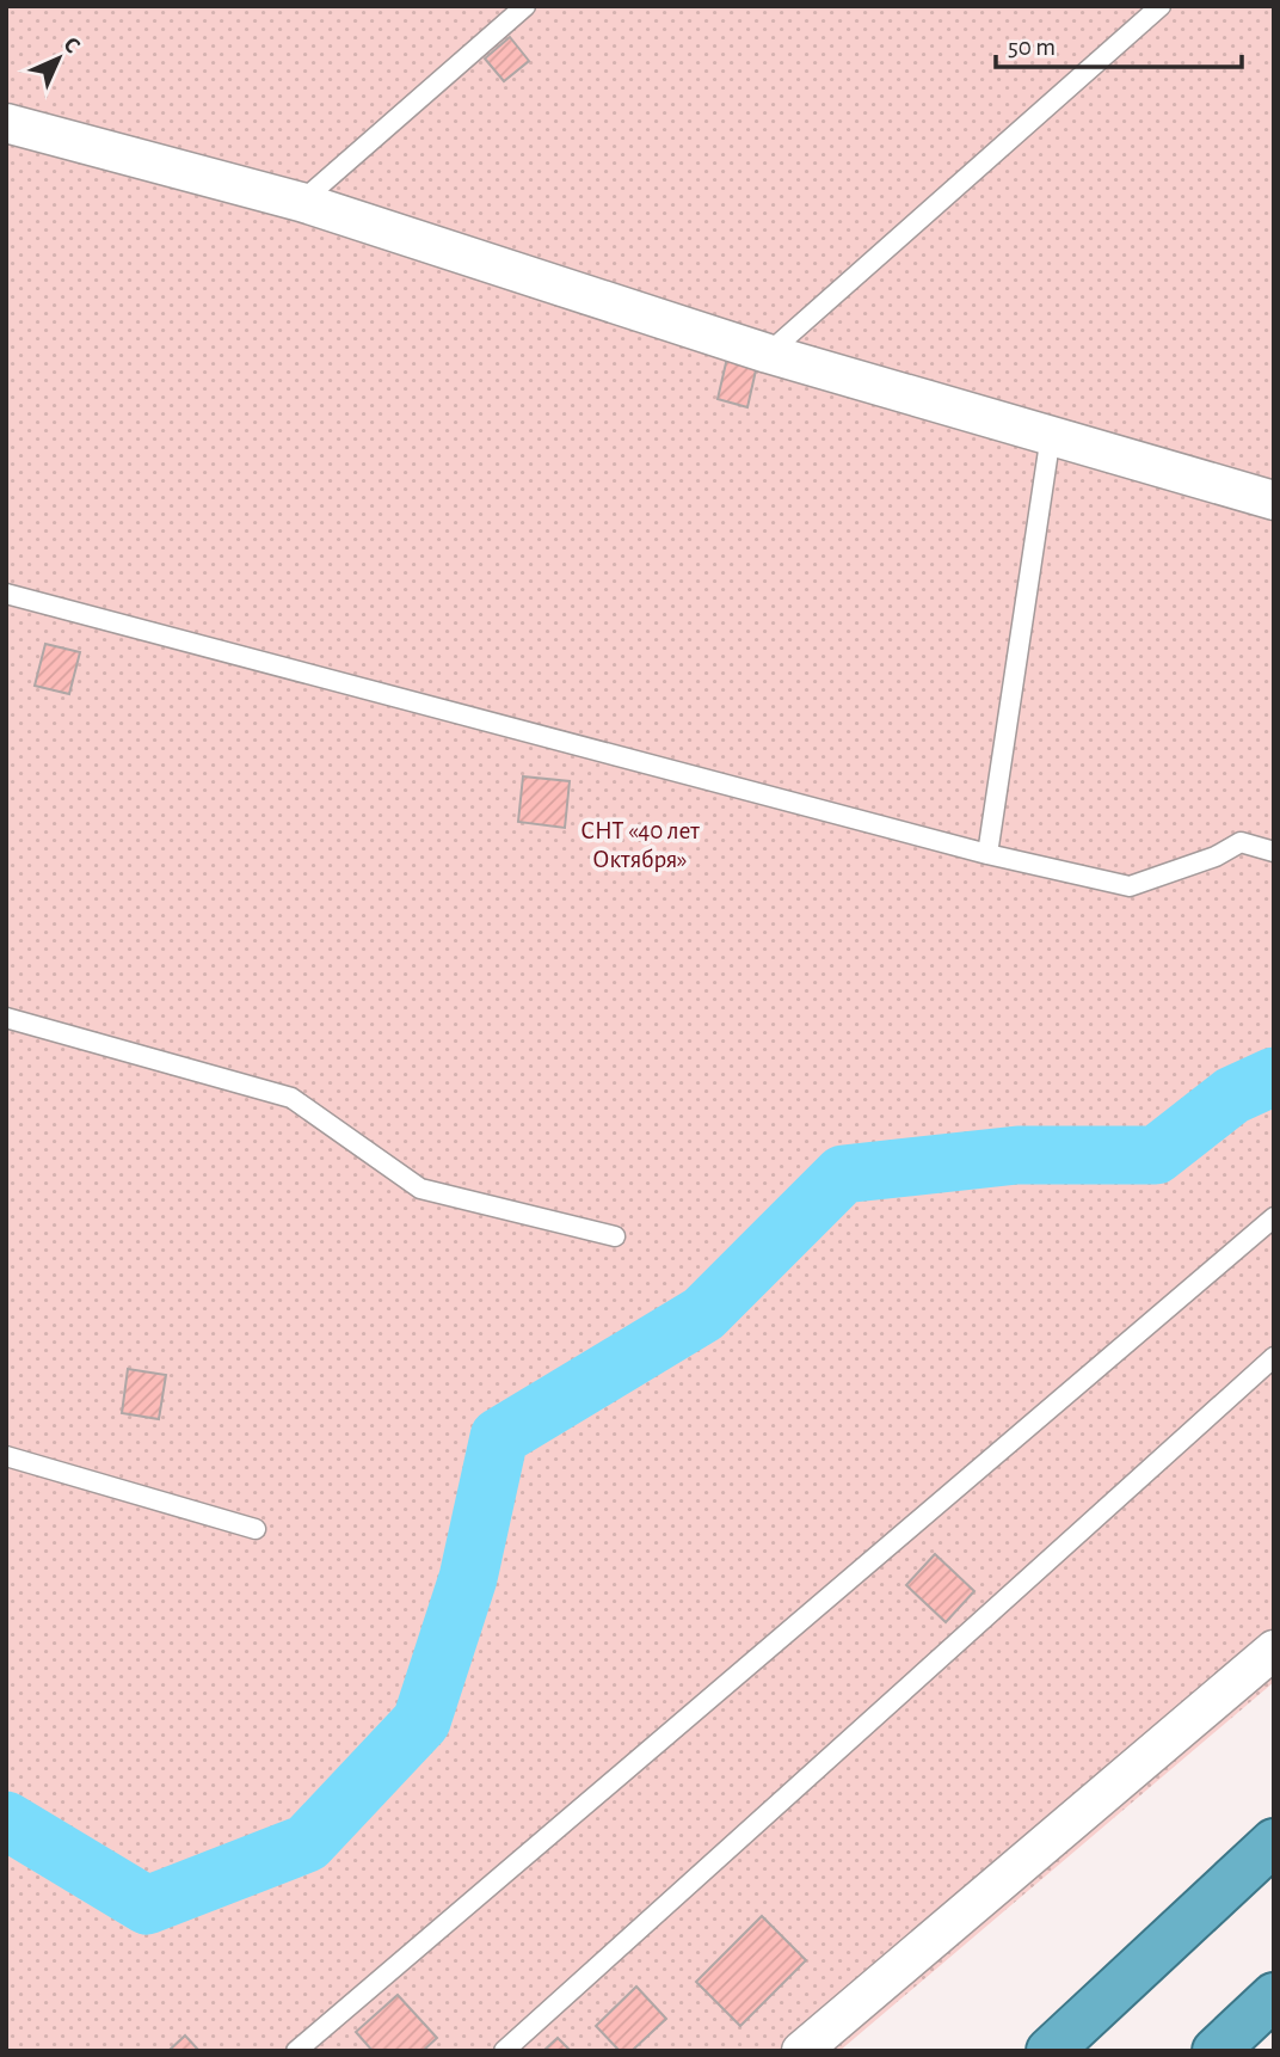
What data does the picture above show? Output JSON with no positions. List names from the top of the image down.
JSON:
{
  "parks": ["СНТ «40 лет Октября»"],
  "scale_bar": "50 m",
  "north": "top right"
}
